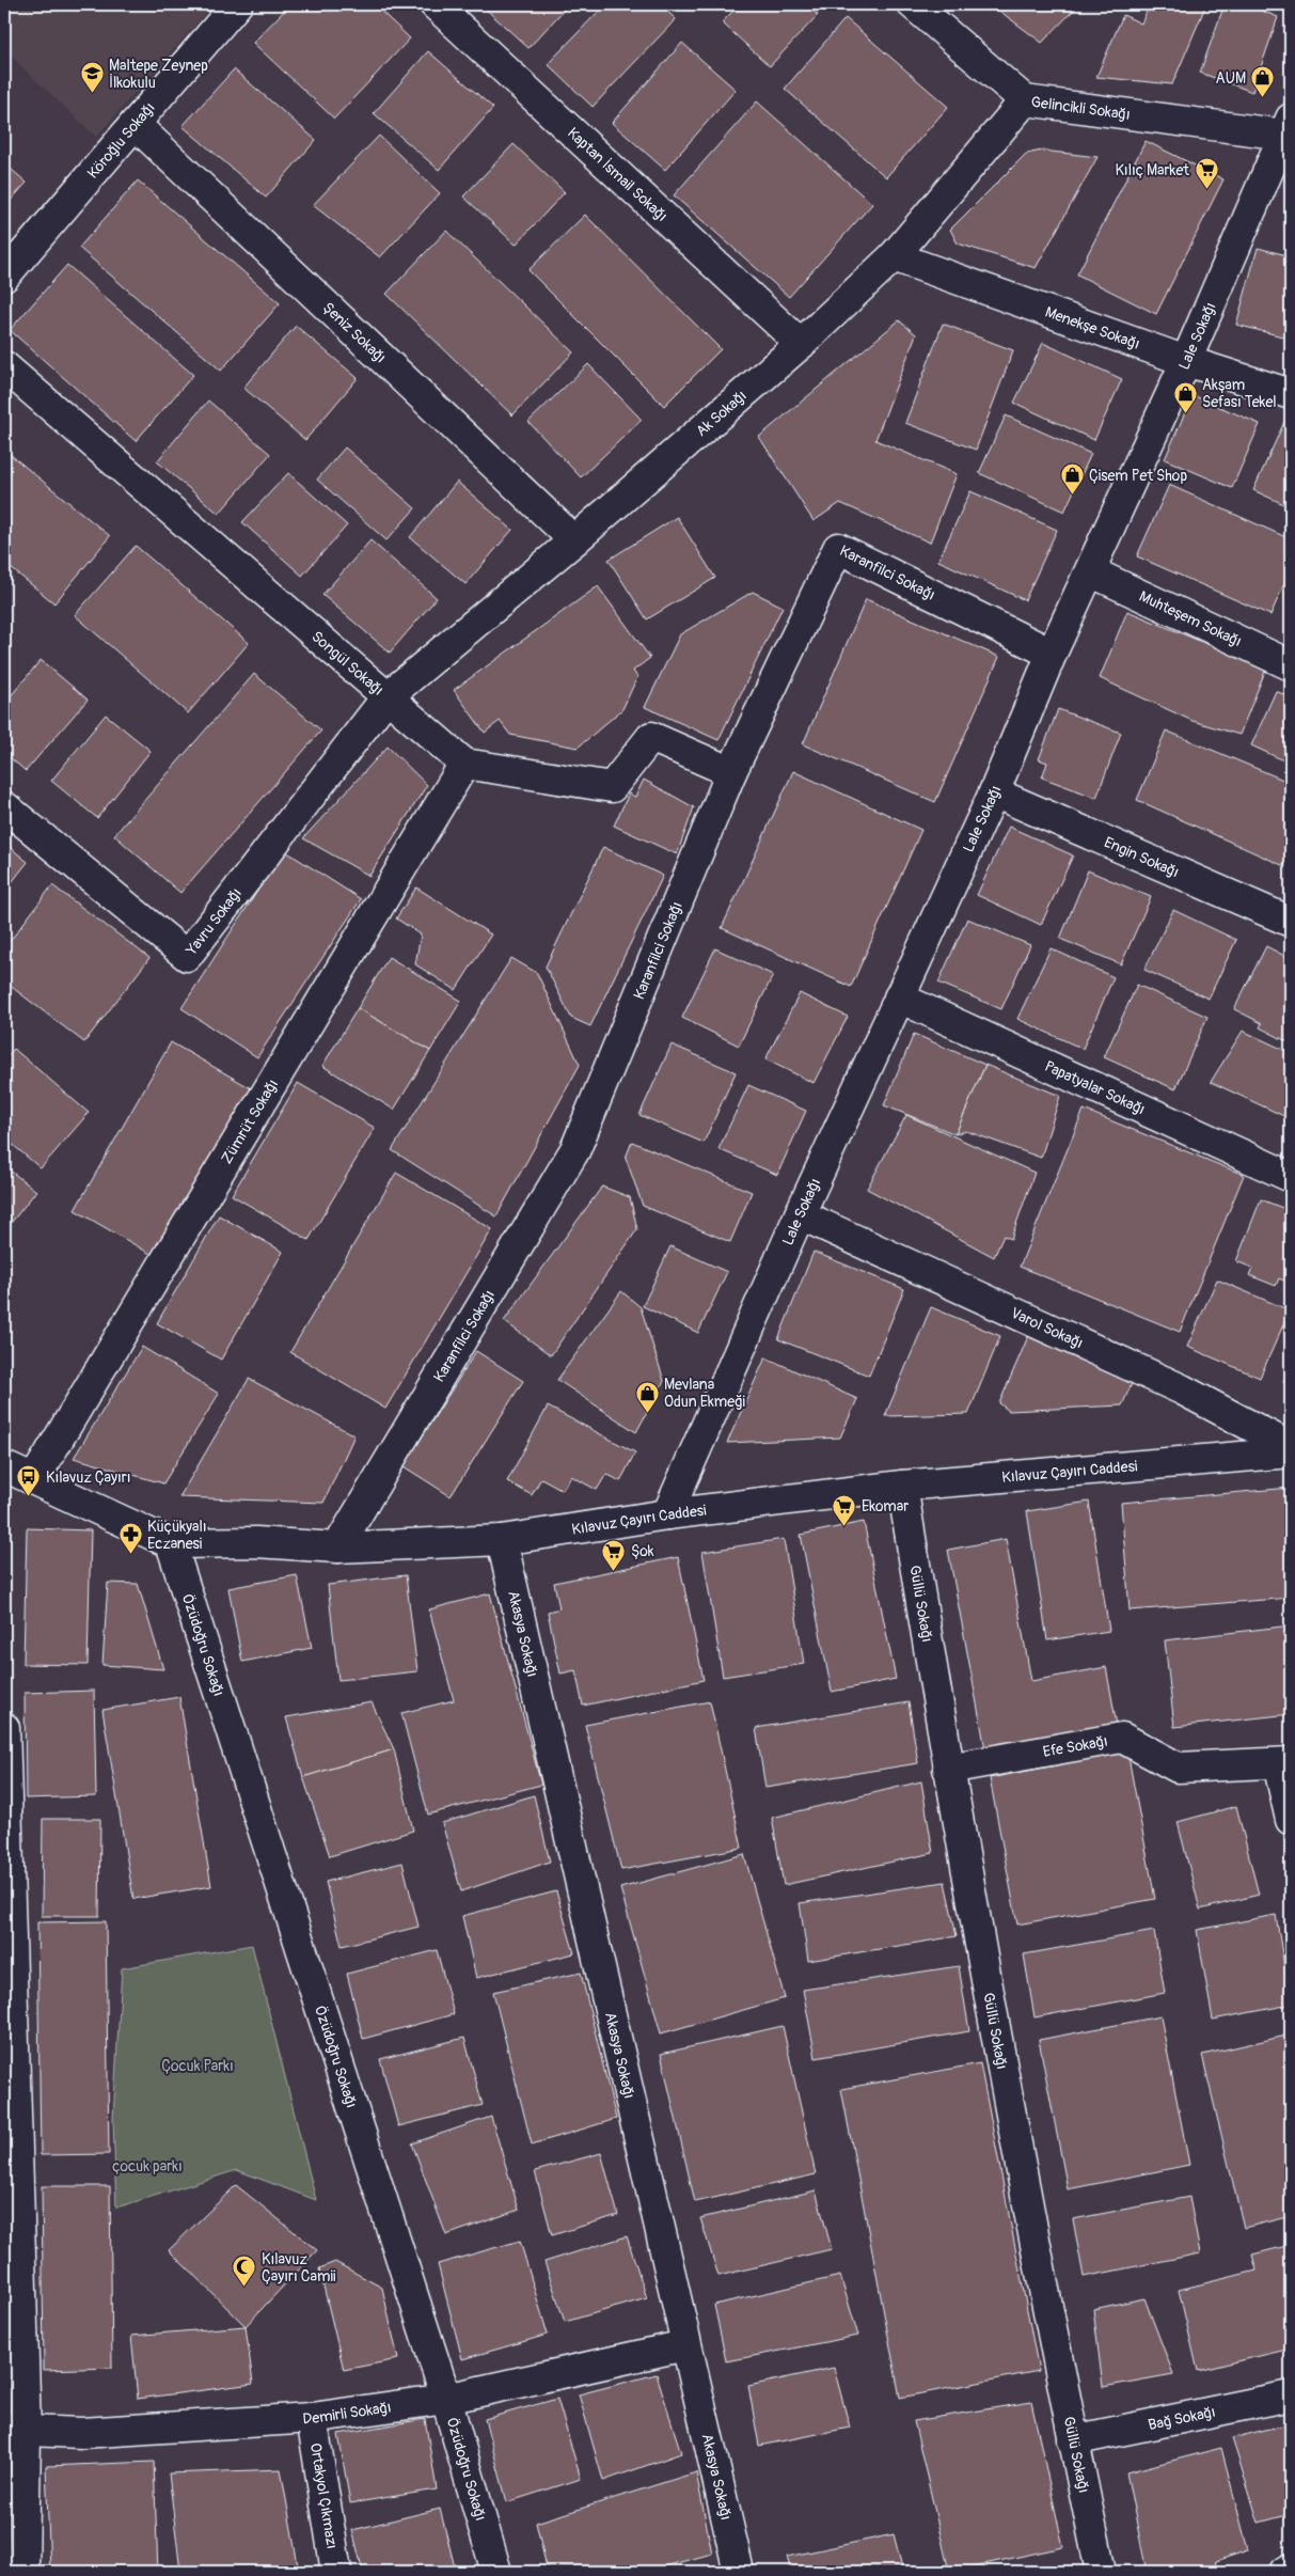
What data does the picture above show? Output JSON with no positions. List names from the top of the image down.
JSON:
{
  "streets": {
    "street": [
      "Gelincikli Sokağı",
      "Köroğlu Sokağı",
      "Kaptan İsmail Sokağı",
      "Menekşe Sokağı",
      "Şeniz Sokağı",
      "Lale Sokağı",
      "Ak Sokağı",
      "Karanfilci Sokağı",
      "Muhteşem Sokağı",
      "Songül Sokağı",
      "Engin Sokağı",
      "Yavru Sokağı",
      "Papatyalar Sokağı",
      "Zümrüt Sokağı",
      "Varol Sokağı",
      "Kılavuz Çayırı Caddesi",
      "Güllü Sokağı",
      "Akasya Sokağı",
      "Özüdoğru Sokağı",
      "Efe Sokağı",
      "Demirli Sokağı",
      "Bağ Sokağı",
      "Ortakyol Çıkmazı"
    ]
  },
  "crossings": [
    ["Gelincikli Sokağı", "Lale Sokağı"],
    ["Gelincikli Sokağı", "Ak Sokağı"],
    ["Köroğlu Sokağı", "Şeniz Sokağı"],
    ["Kaptan İsmail Sokağı", "Ak Sokağı"],
    ["Menekşe Sokağı", "Lale Sokağı"],
    ["Menekşe Sokağı", "Ak Sokağı"],
    ["Şeniz Sokağı", "Ak Sokağı"],
    ["Lale Sokağı", "Karanfilci Sokağı"],
    ["Lale Sokağı", "Muhteşem Sokağı"],
    ["Lale Sokağı", "Engin Sokağı"],
    ["Lale Sokağı", "Papatyalar Sokağı"],
    ["Lale Sokağı", "Varol Sokağı"],
    ["Lale Sokağı", "Kılavuz Çayırı Caddesi"],
    ["Ak Sokağı", "Songül Sokağı"],
    ["Ak Sokağı", "Yavru Sokağı"],
    ["Karanfilci Sokağı", "Kılavuz Çayırı Caddesi"],
    ["Songül Sokağı", "Yavru Sokağı"],
    ["Songül Sokağı", "Zümrüt Sokağı"],
    ["Zümrüt Sokağı", "Kılavuz Çayırı Caddesi"],
    ["Kılavuz Çayırı Caddesi", "Güllü Sokağı"],
    ["Kılavuz Çayırı Caddesi", "Akasya Sokağı"],
    ["Kılavuz Çayırı Caddesi", "Özüdoğru Sokağı"],
    ["Güllü Sokağı", "Efe Sokağı"],
    ["Güllü Sokağı", "Bağ Sokağı"],
    ["Akasya Sokağı", "Demirli Sokağı"],
    ["Özüdoğru Sokağı", "Demirli Sokağı"],
    ["Demirli Sokağı", "Ortakyol Çıkmazı"]
  ],
  "parks": ["Çocuk Parkı", "çocuk parkı"],
  "places": {
    "school or university": ["Maltepe Zeynep İlkokulu"],
    "shop": [
      "AUM",
      "Akşam Sefası Tekel",
      "Çisem Pet Shop",
      "Mevlana Odun Ekmeği"
    ],
    "supermarket": ["Kılıç Market", "Ekomar", "Şok"],
    "bus stop": ["Kılavuz Çayırı"],
    "pharmacy": ["Küçükyalı Eczanesi"],
    "mosque": ["Kılavuz Çayırı Camii"]
  }
}
